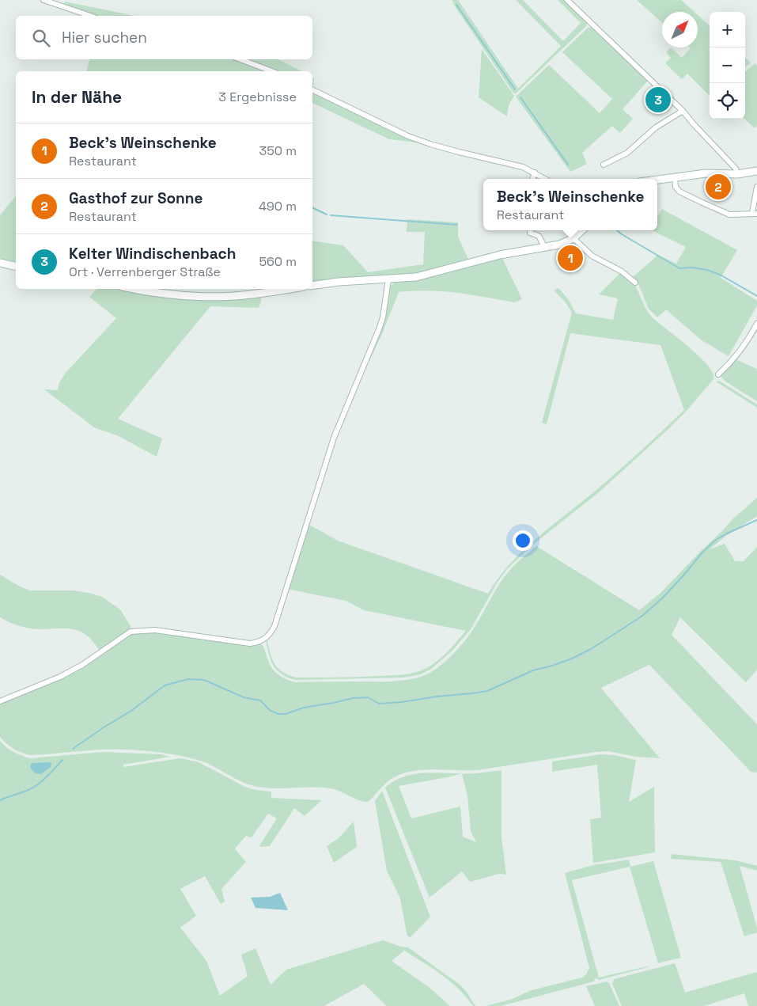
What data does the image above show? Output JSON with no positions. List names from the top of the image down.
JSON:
{
  "north": "top right",
  "page": {
    "map_buttons": ["+", "−"],
    "search": "Hier suchen",
    "heading": ["In der Nähe", "3 Ergebnisse"],
    "pins": ["3", "2", "1"],
    "list": [
      {
        "mark": "1",
        "name": "Beck's Weinschenke",
        "note": "Restaurant",
        "value": "350 m"
      },
      {
        "mark": "2",
        "name": "Gasthof zur Sonne",
        "note": "Restaurant",
        "value": "490 m"
      },
      {
        "mark": "3",
        "name": "Kelter Windischenbach",
        "note": "Ort · Verrenberger Straße",
        "value": "560 m"
      }
    ],
    "popup": ["Beck's Weinschenke", "Restaurant"]
  }
}
